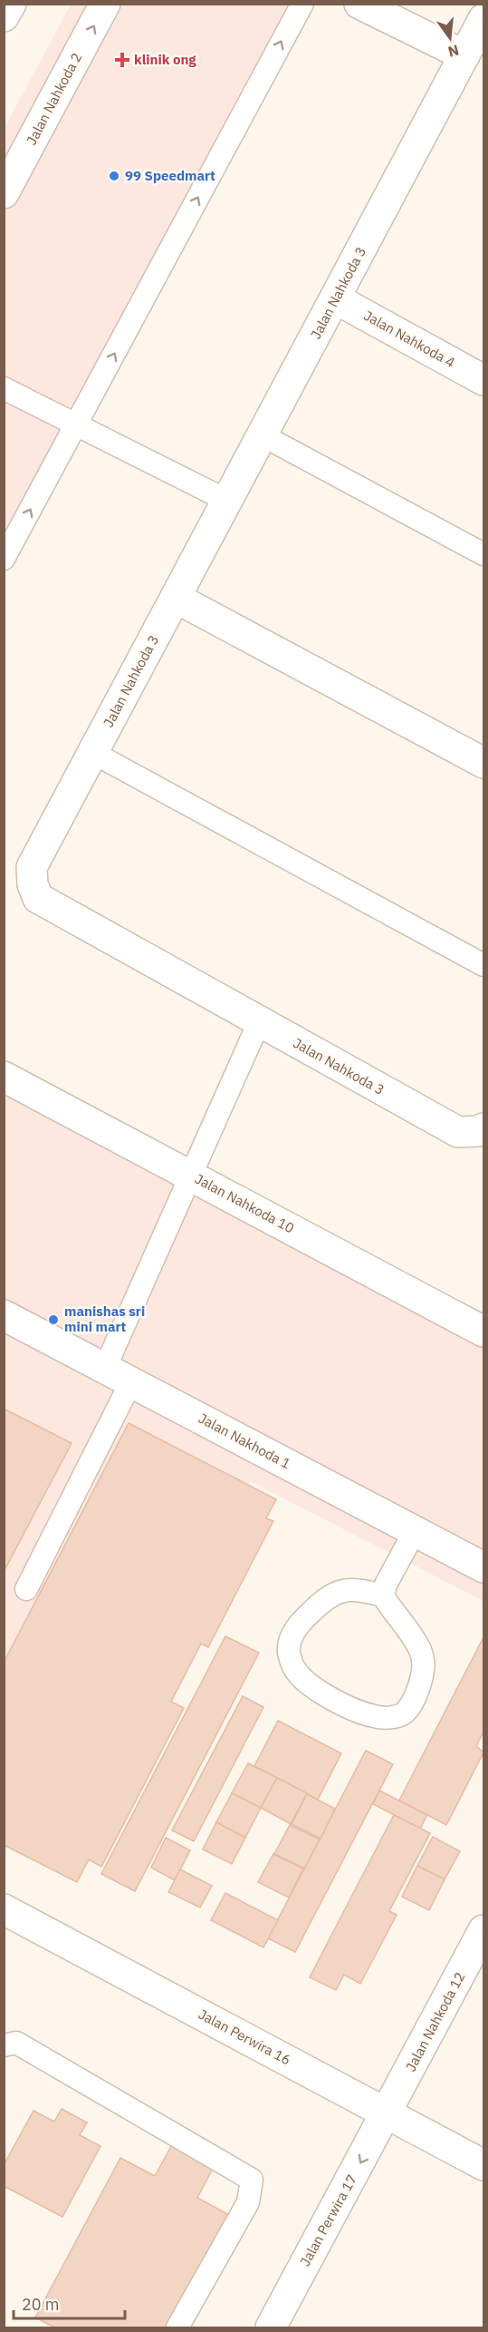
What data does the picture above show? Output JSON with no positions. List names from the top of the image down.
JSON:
{
  "streets": {
    "street": [
      "Jalan Nahkoda 2",
      "Jalan Nahkoda 3",
      "Jalan Nahkoda 4",
      "Jalan Nahkoda 10",
      "Jalan Nakhoda 1",
      "Jalan Nahkoda 12",
      "Jalan Perwira 16",
      "Jalan Perwira 17"
    ]
  },
  "crossings": [
    ["Jalan Nahkoda 3", "Jalan Nahkoda 4"],
    ["Jalan Nahkoda 12", "Jalan Perwira 16"],
    ["Jalan Nahkoda 12", "Jalan Perwira 17"],
    ["Jalan Perwira 16", "Jalan Perwira 17"]
  ],
  "one_way": ["Jalan Nahkoda 2", "Jalan Perwira 17"],
  "places": {
    "health": ["klinik ong"],
    "other": ["99 Speedmart", "manishas sri mini mart"]
  },
  "scale_bar": "20 m",
  "north": "bottom"
}
